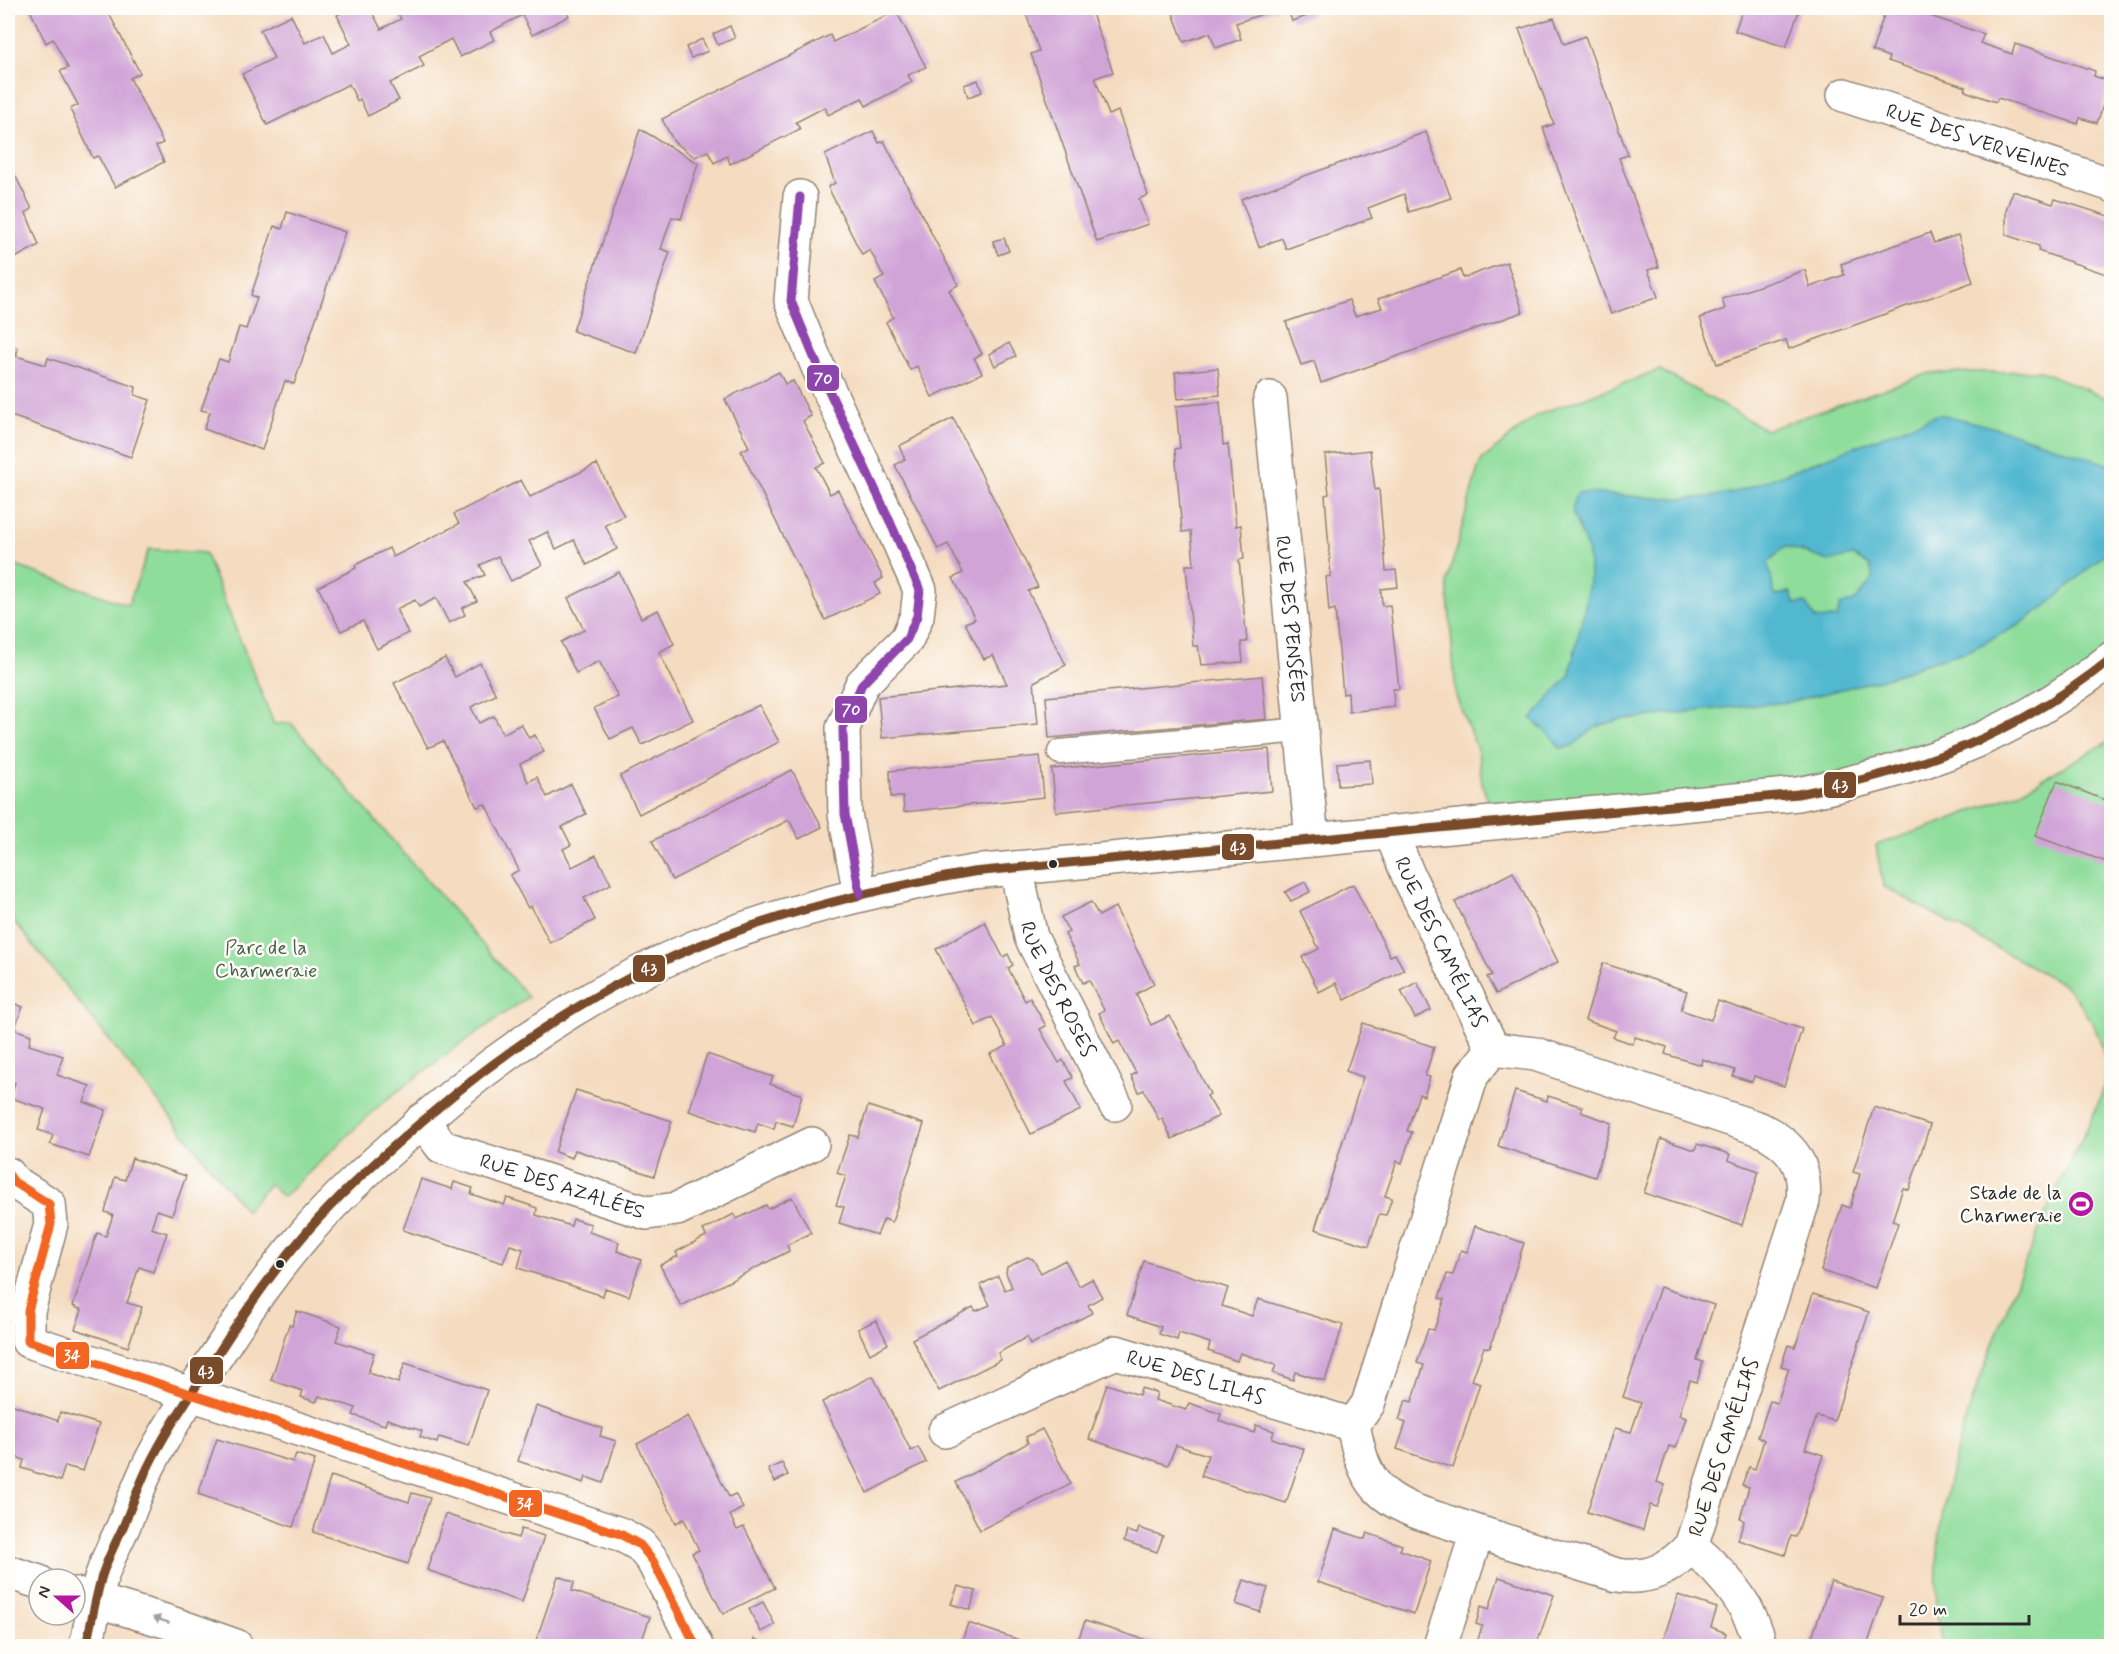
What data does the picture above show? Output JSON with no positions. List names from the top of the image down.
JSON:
{
  "streets": {
    "street": [
      "RUE DES VERVEINES",
      "RUE DES PENSÉES",
      "RUE DES CAMÉLIAS",
      "RUE DES ROSES",
      "RUE DES AZALÉES",
      "RUE DES LILAS"
    ]
  },
  "crossings": [
    ["RUE DES CAMÉLIAS", "RUE DES LILAS"]
  ],
  "parks": ["Parc de la Charmeraie"],
  "places": {
    "sports": ["Stade de la Charmeraie"]
  },
  "lines": ["transit line 70", "transit line 43", "transit line 34"],
  "scale_bar": "20 m",
  "north": "left"
}
